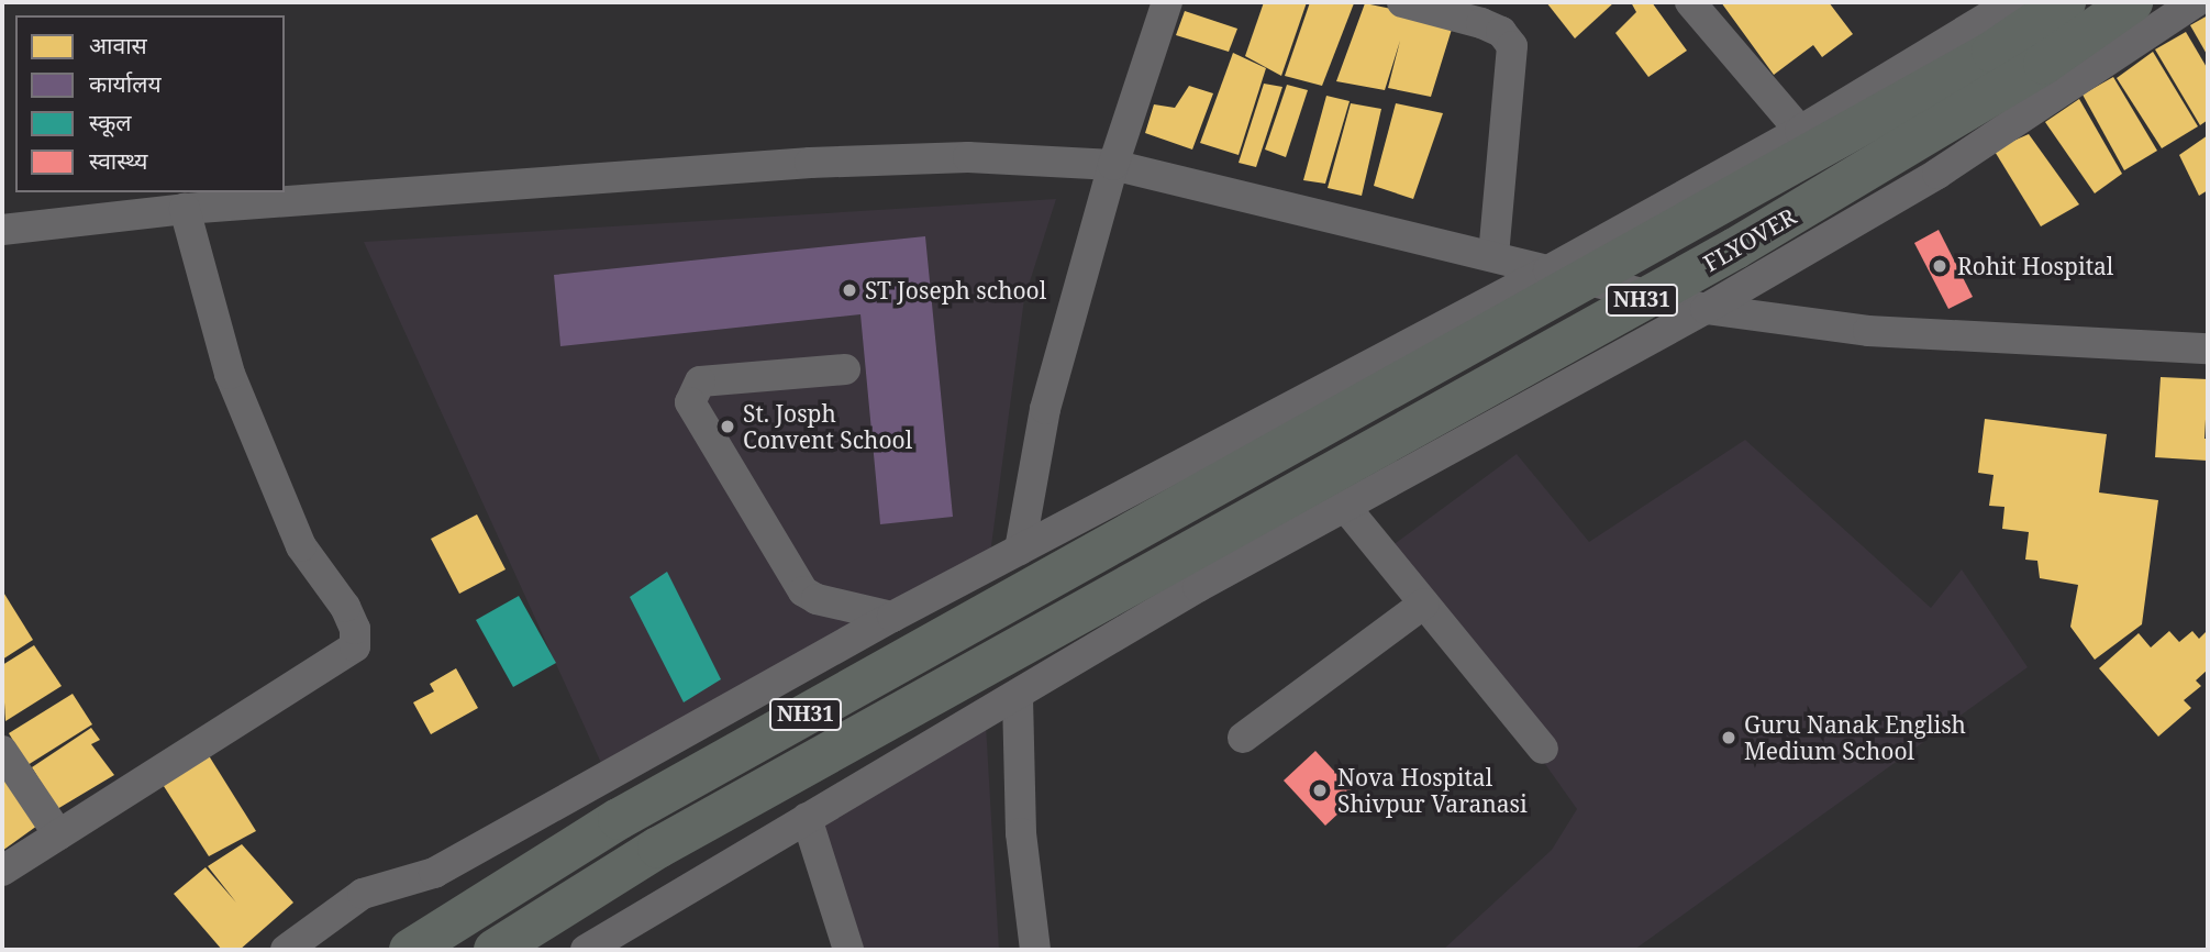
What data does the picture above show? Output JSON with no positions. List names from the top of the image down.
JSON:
{
  "streets": {
    "highway": ["FLYOVER", "NH31"]
  },
  "places": [
    "Rohit Hospital",
    "ST Joseph school",
    "St. Josph Convent School",
    "Guru Nanak English Medium School",
    "Nova Hospital Shivpur Varanasi"
  ],
  "legend": [
    "आवास",
    "कार्यालय",
    "स्कूल",
    "स्वास्थ्य"
  ]
}
